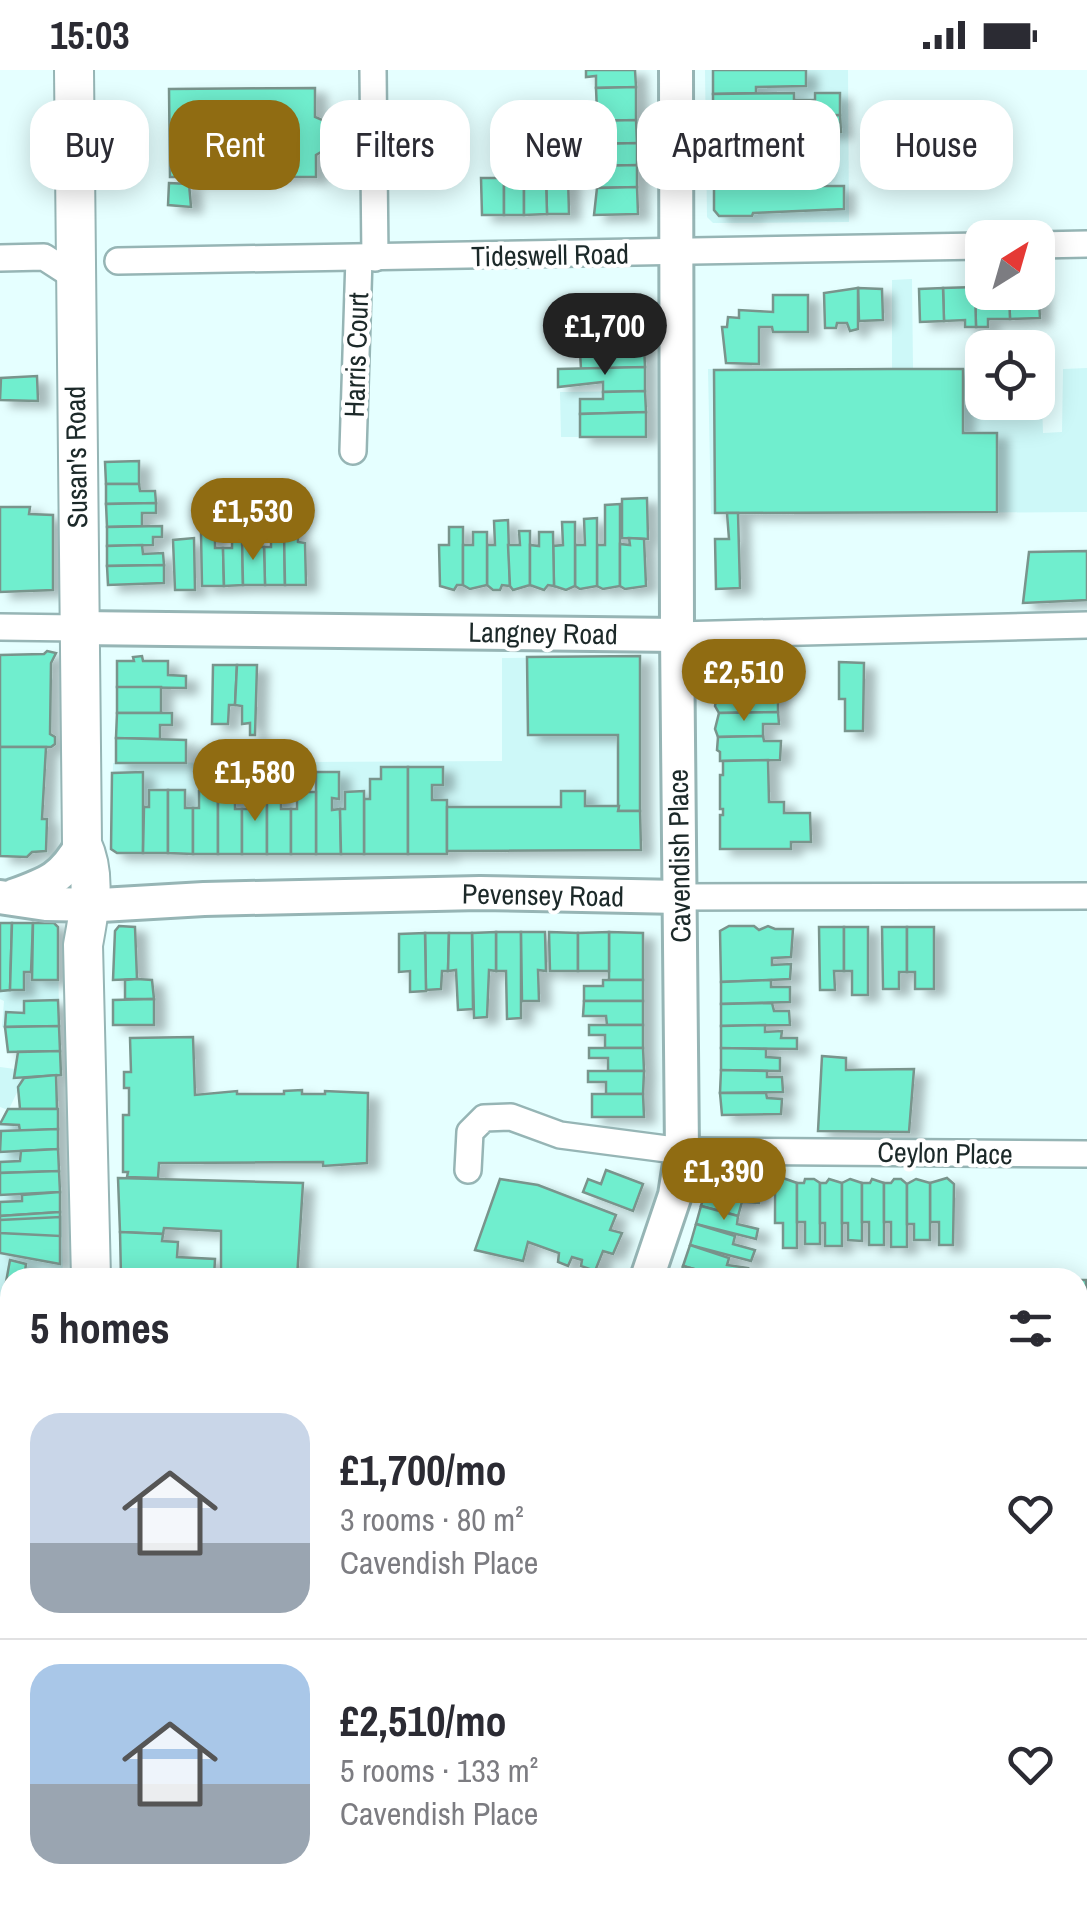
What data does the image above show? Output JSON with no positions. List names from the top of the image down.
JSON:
{
  "streets": {
    "main road": ["Susan's Road"],
    "street": [
      "Tideswell Road",
      "Harris Court",
      "Langney Road",
      "Cavendish Place",
      "Pevensey Road",
      "Ceylon Place"
    ]
  },
  "crossings": [
    ["Tideswell Road", "Harris Court"],
    ["Tideswell Road", "Cavendish Place"],
    ["Susan's Road", "Langney Road"],
    ["Susan's Road", "Pevensey Road"],
    ["Langney Road", "Cavendish Place"],
    ["Cavendish Place", "Pevensey Road"],
    ["Cavendish Place", "Ceylon Place"]
  ],
  "north": "top right",
  "page": {
    "status": "15:03",
    "chip": [
      "Buy",
      "Rent",
      "Filters",
      "New",
      "Apartment",
      "House"
    ],
    "price": [
      "£1,700",
      "£1,530",
      "£2,510",
      "£1,580",
      "£1,390"
    ],
    "heading": "5 homes",
    "list": [
      {
        "name": "£1,700/mo",
        "note": "3 rooms · 80 m² · Cavendish Place"
      },
      {
        "name": "£2,510/mo",
        "note": "5 rooms · 133 m² · Cavendish Place"
      }
    ]
  }
}
